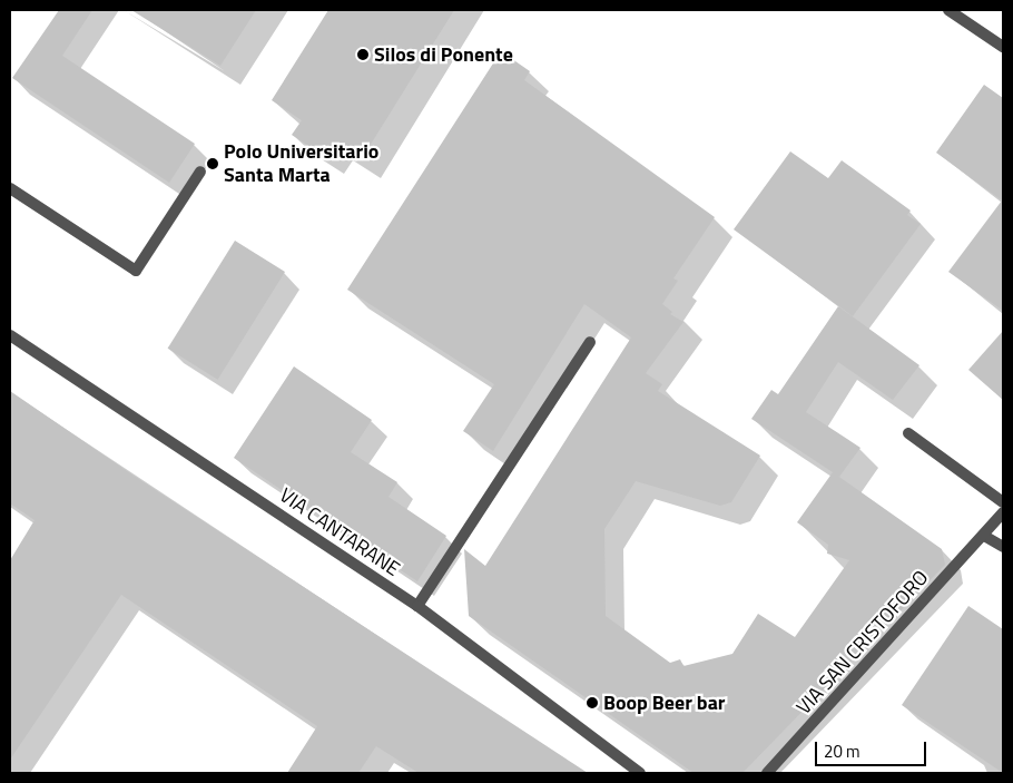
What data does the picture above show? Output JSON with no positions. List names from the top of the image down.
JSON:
{
  "streets": {
    "street": ["VIA CANTARANE", "VIA SAN CRISTOFORO"]
  },
  "places": ["Silos di Ponente", "Polo Universitario Santa Marta", "Boop Beer bar"],
  "scale_bar": "20 m"
}
